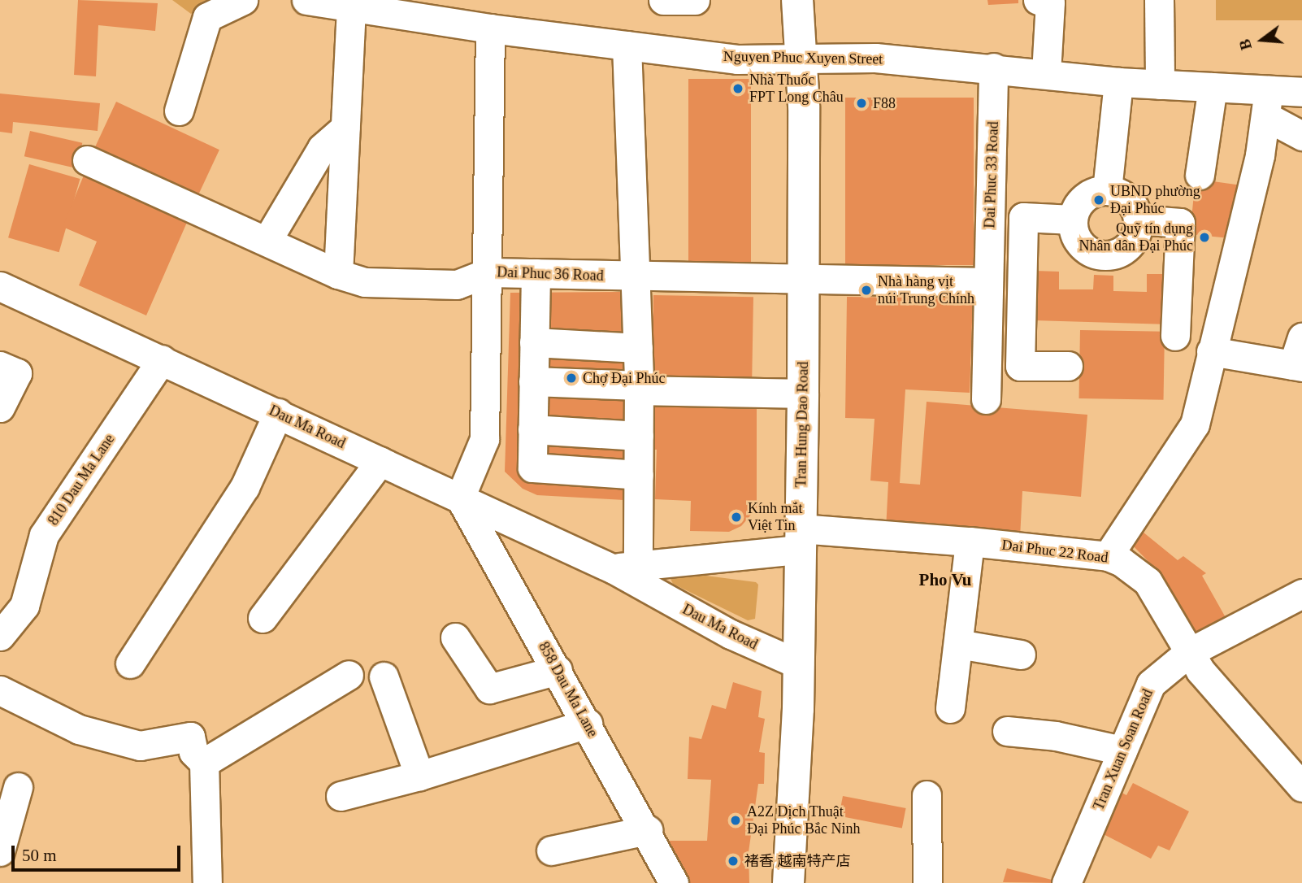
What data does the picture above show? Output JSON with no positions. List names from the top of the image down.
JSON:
{
  "streets": {
    "main road": ["Tran Hung Dao Road"],
    "street": [
      "Nguyen Phuc Xuyen Street",
      "Dai Phuc 33 Road",
      "Dai Phuc 36 Road",
      "Dau Ma Road",
      "810 Dau Ma Lane",
      "Dai Phuc 22 Road",
      "858 Dau Ma Lane",
      "Tran Xuan Soan Road"
    ]
  },
  "crossings": [
    ["Nguyen Phuc Xuyen Street", "Dai Phuc 33 Road"],
    ["Nguyen Phuc Xuyen Street", "Tran Hung Dao Road"],
    ["Dai Phuc 36 Road", "Tran Hung Dao Road"],
    ["Tran Hung Dao Road", "Dau Ma Road"],
    ["Tran Hung Dao Road", "Dai Phuc 22 Road"],
    ["Dau Ma Road", "810 Dau Ma Lane"],
    ["Dau Ma Road", "858 Dau Ma Lane"],
    ["Dai Phuc 22 Road", "Tran Xuan Soan Road"]
  ],
  "districts": ["Pho Vu"],
  "places": [
    "Nhà Thuốc FPT Long Châu",
    "F88",
    "UBND phường Đại Phúc",
    "Quỹ tín dụng Nhân dân Đại Phúc",
    "Nhà hàng vịt núi Trung Chính",
    "Chợ Đại Phúc",
    "Kính mắt Việt Tin",
    "A2Z Dịch Thuật Đại Phúc Bắc Ninh",
    "褚香 越南特产店"
  ],
  "scale_bar": "50 m",
  "north": "left"
}
